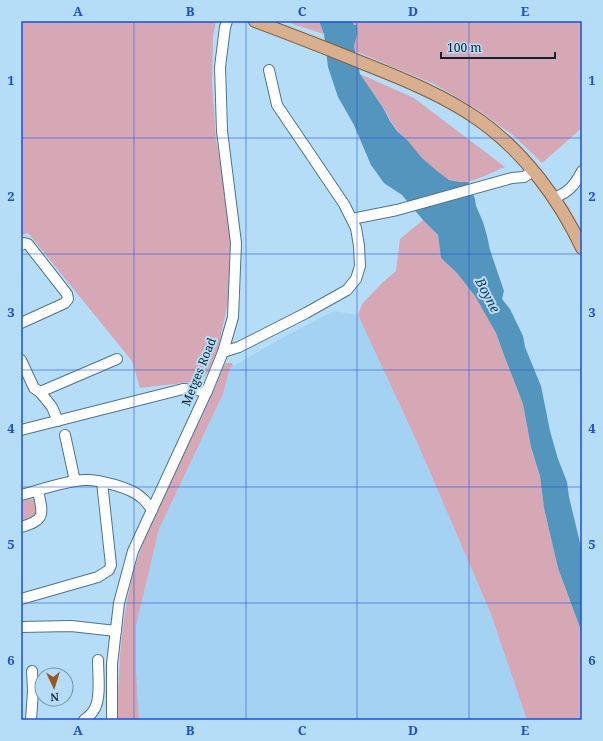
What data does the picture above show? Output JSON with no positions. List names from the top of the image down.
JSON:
{
  "streets": {
    "street": ["Metges Road"]
  },
  "water": ["Boyne"],
  "scale_bar": "100 m",
  "north": "bottom",
  "grid": {
    "columns": [
      "A",
      "B",
      "C",
      "D",
      "E"
    ],
    "rows": [
      "1",
      "2",
      "3",
      "4",
      "5",
      "6"
    ]
  }
}
